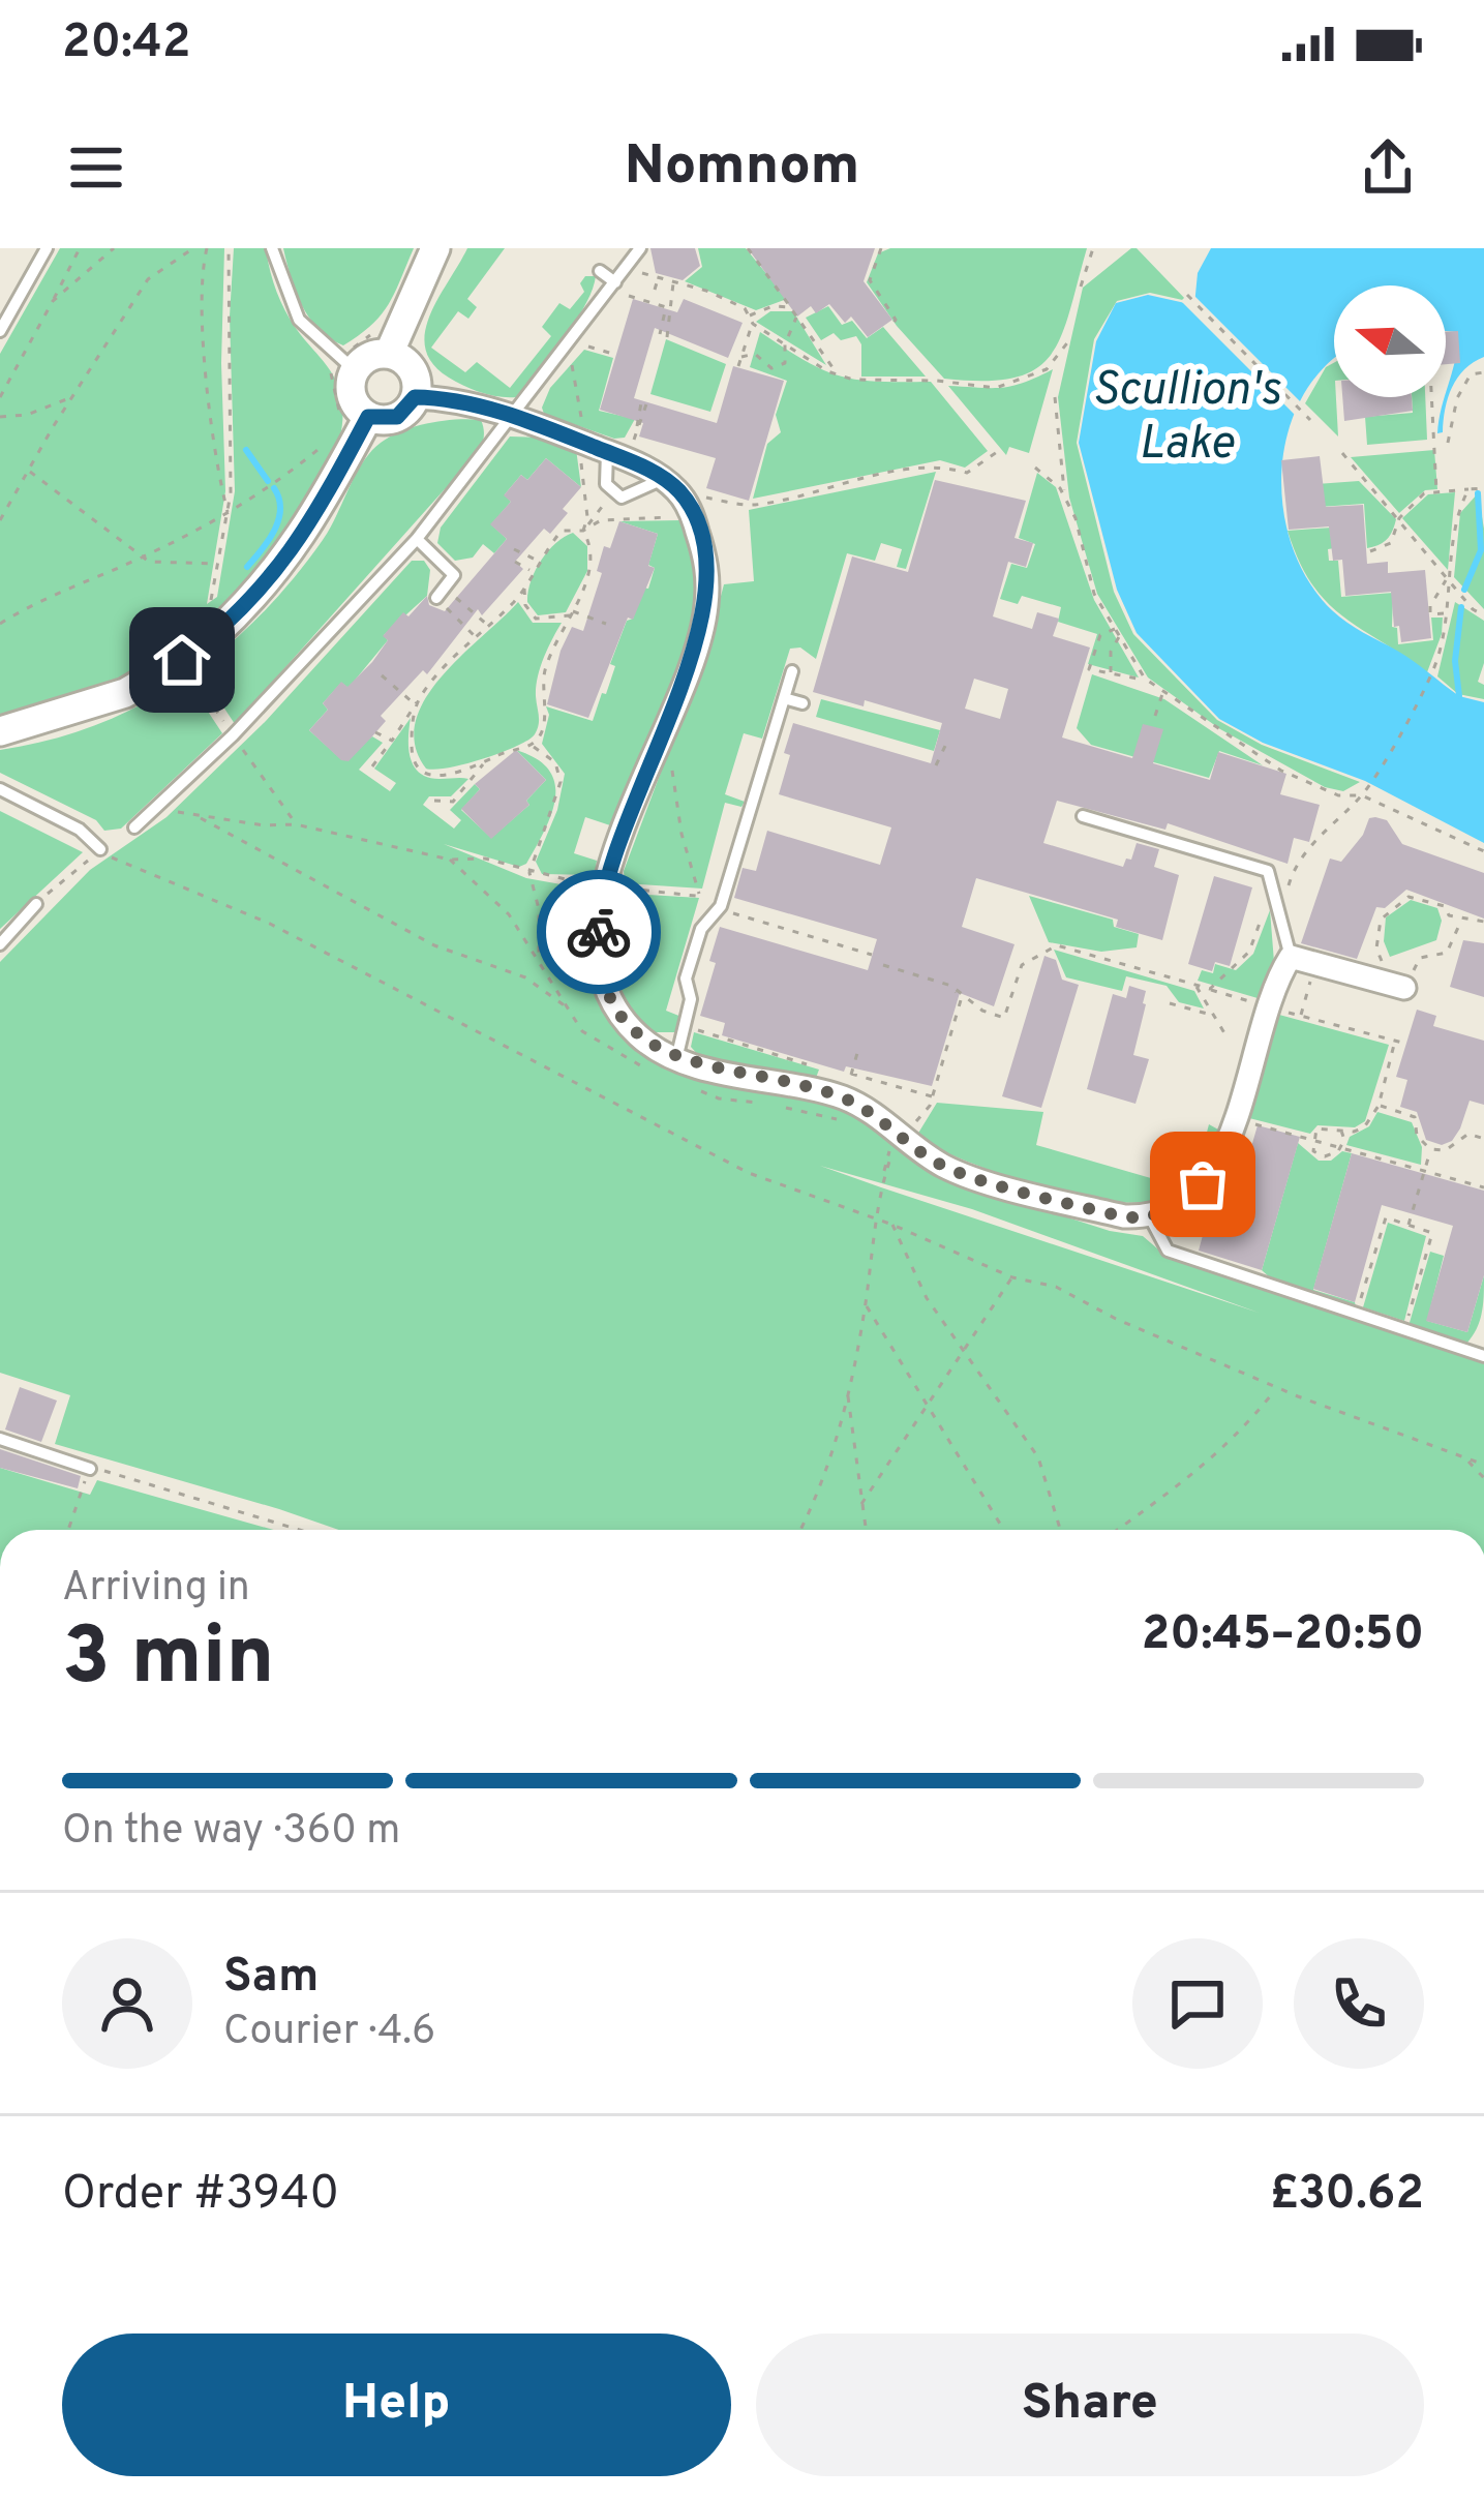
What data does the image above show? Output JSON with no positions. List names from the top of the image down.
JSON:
{
  "water": ["Scullion's Lake"],
  "north": "left",
  "page": {
    "status": "20:42",
    "header": "Nomnom",
    "heading": ["3 min", "Arriving in", "20:45–20:50"],
    "panel": [
      "Sam",
      "Courier · 4.6",
      "Order #3940",
      "£30.62"
    ],
    "bar": "On the way · 360 m",
    "buttons": ["Help", "Share"]
  }
}
